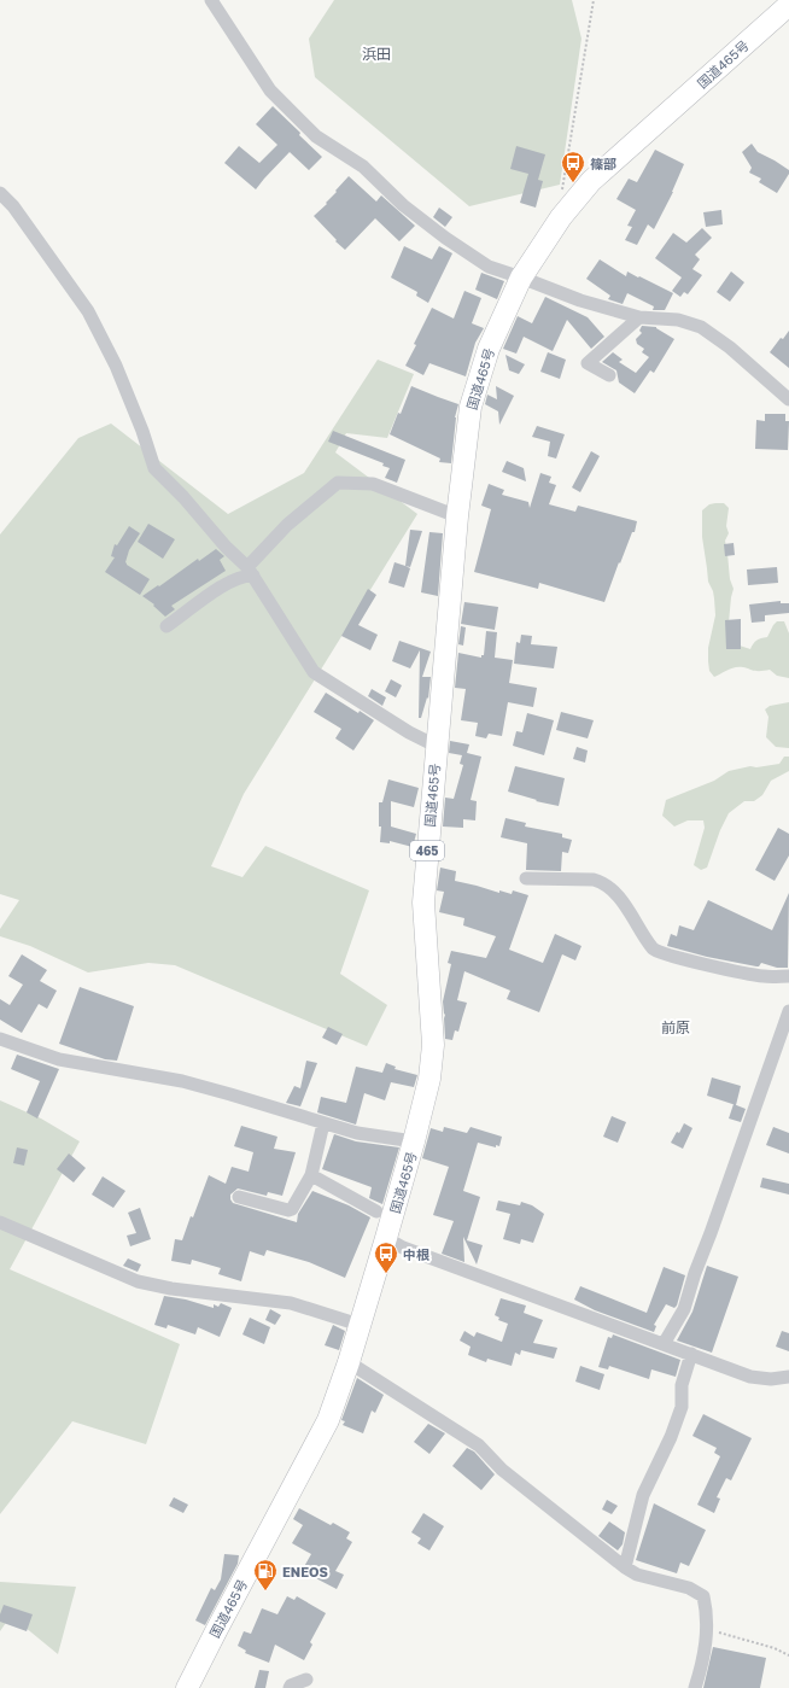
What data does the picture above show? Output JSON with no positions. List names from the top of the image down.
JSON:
{
  "streets": {
    "highway": ["国道465号", "465"]
  },
  "districts": ["浜田", "前原"],
  "places": {
    "bus stop": ["篠部", "中根"],
    "fuel station": ["ENEOS"]
  }
}
